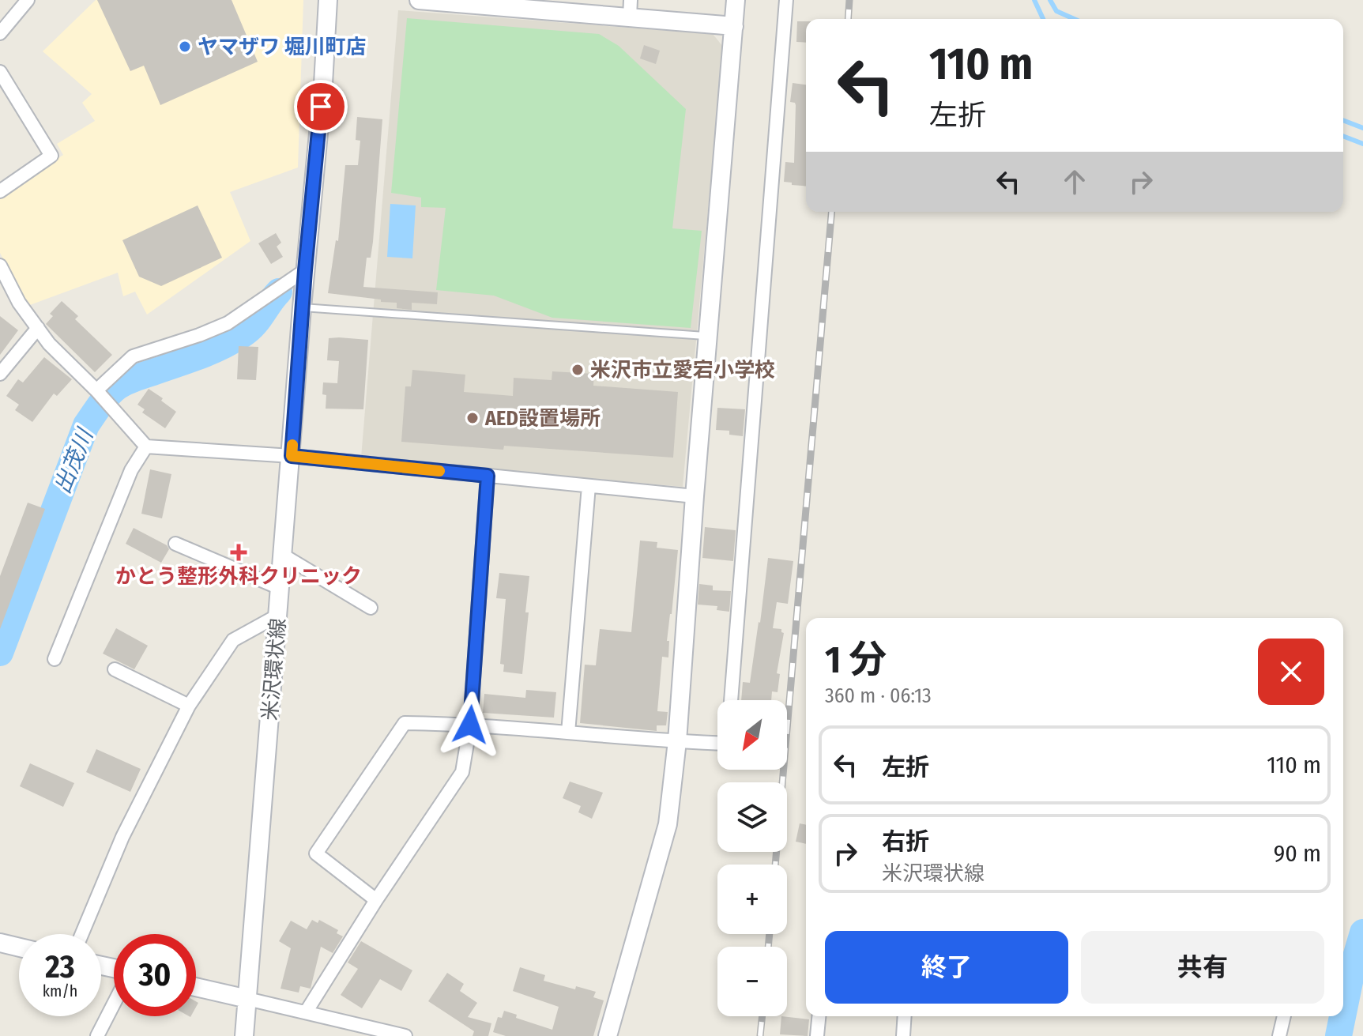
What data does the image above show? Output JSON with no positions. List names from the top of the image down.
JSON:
{
  "streets": {
    "street": ["米沢環状線"]
  },
  "water": ["出茂川"],
  "places": {
    "other": ["ヤマザワ 堀川町店", "米沢市立愛宕小学校", "AED設置場所"],
    "health": ["かとう整形外科クリニック"]
  },
  "north": "bottom left",
  "page": {
    "turn": ["110 m", "左折"],
    "heading": ["1 分", "360 m · 06:13"],
    "map_buttons": ["+", "−"],
    "list": [
      {
        "name": "左折",
        "value": "110 m"
      },
      {
        "name": "右折",
        "note": "米沢環状線",
        "value": "90 m"
      }
    ],
    "buttons": ["終了", "共有"],
    "speed": "23 km/h",
    "limit": "30"
  }
}
